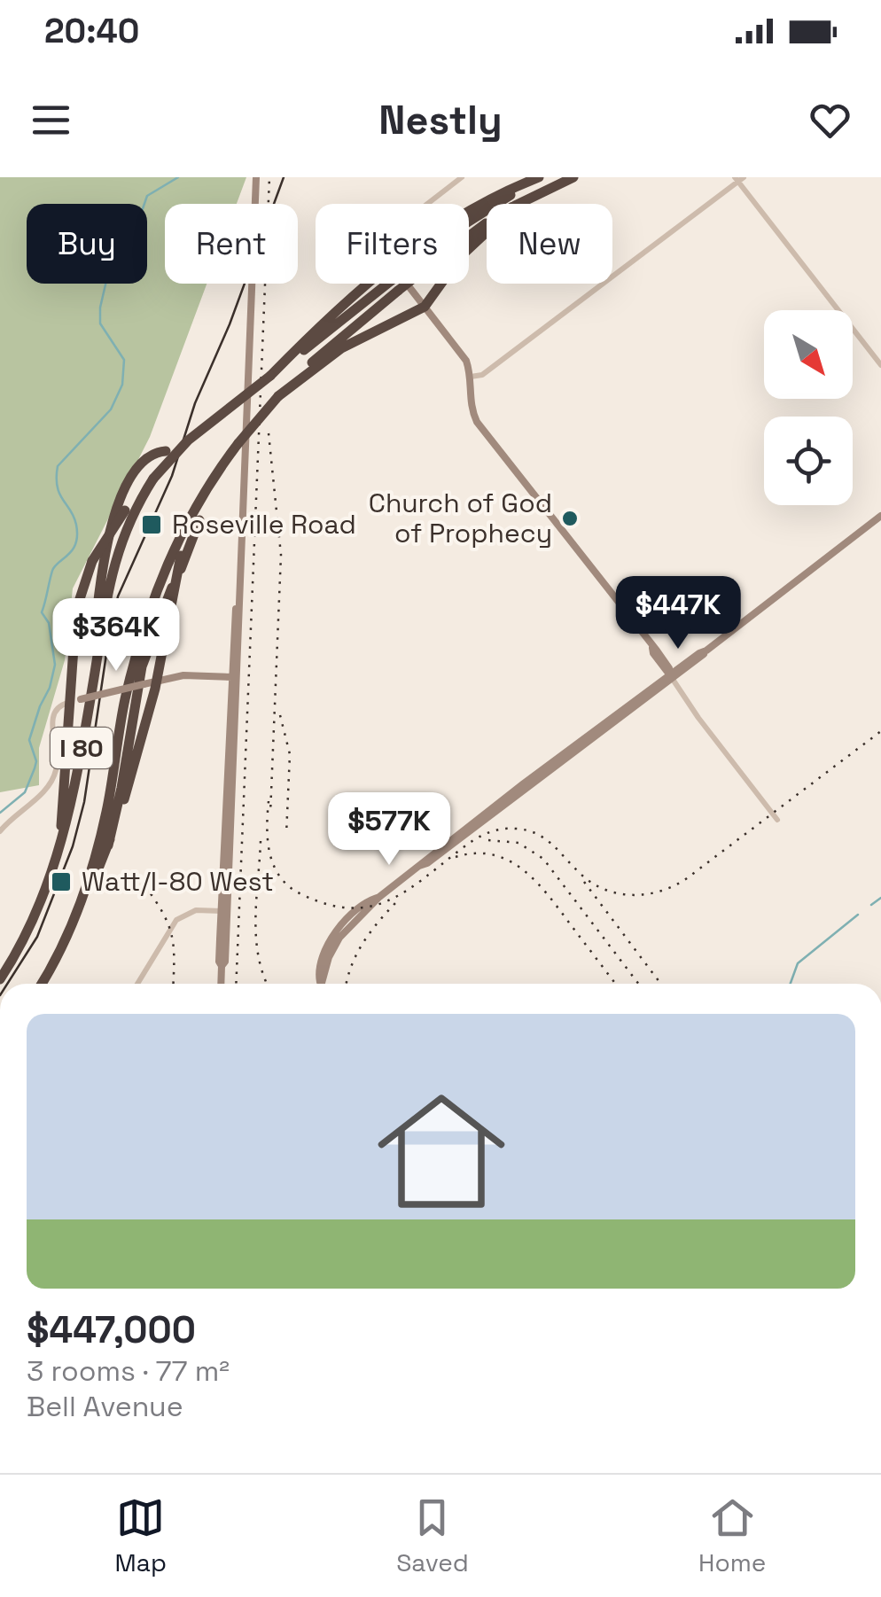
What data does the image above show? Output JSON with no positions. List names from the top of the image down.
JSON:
{
  "streets": {
    "highway": ["I 80"]
  },
  "places": {
    "other": ["Church of God of Prophecy"],
    "transit": ["Roseville Road", "Watt/I-80 West"]
  },
  "north": "bottom right",
  "page": {
    "status": "20:40",
    "header": "Nestly",
    "chip": [
      "Buy",
      "Rent",
      "Filters",
      "New"
    ],
    "price": ["$447K", "$364K", "$577K"],
    "list": [
      {
        "name": "$447,000",
        "note": "3 rooms · 77 m² · Bell Avenue"
      }
    ],
    "tabs": ["Map", "Saved", "Home"]
  }
}
